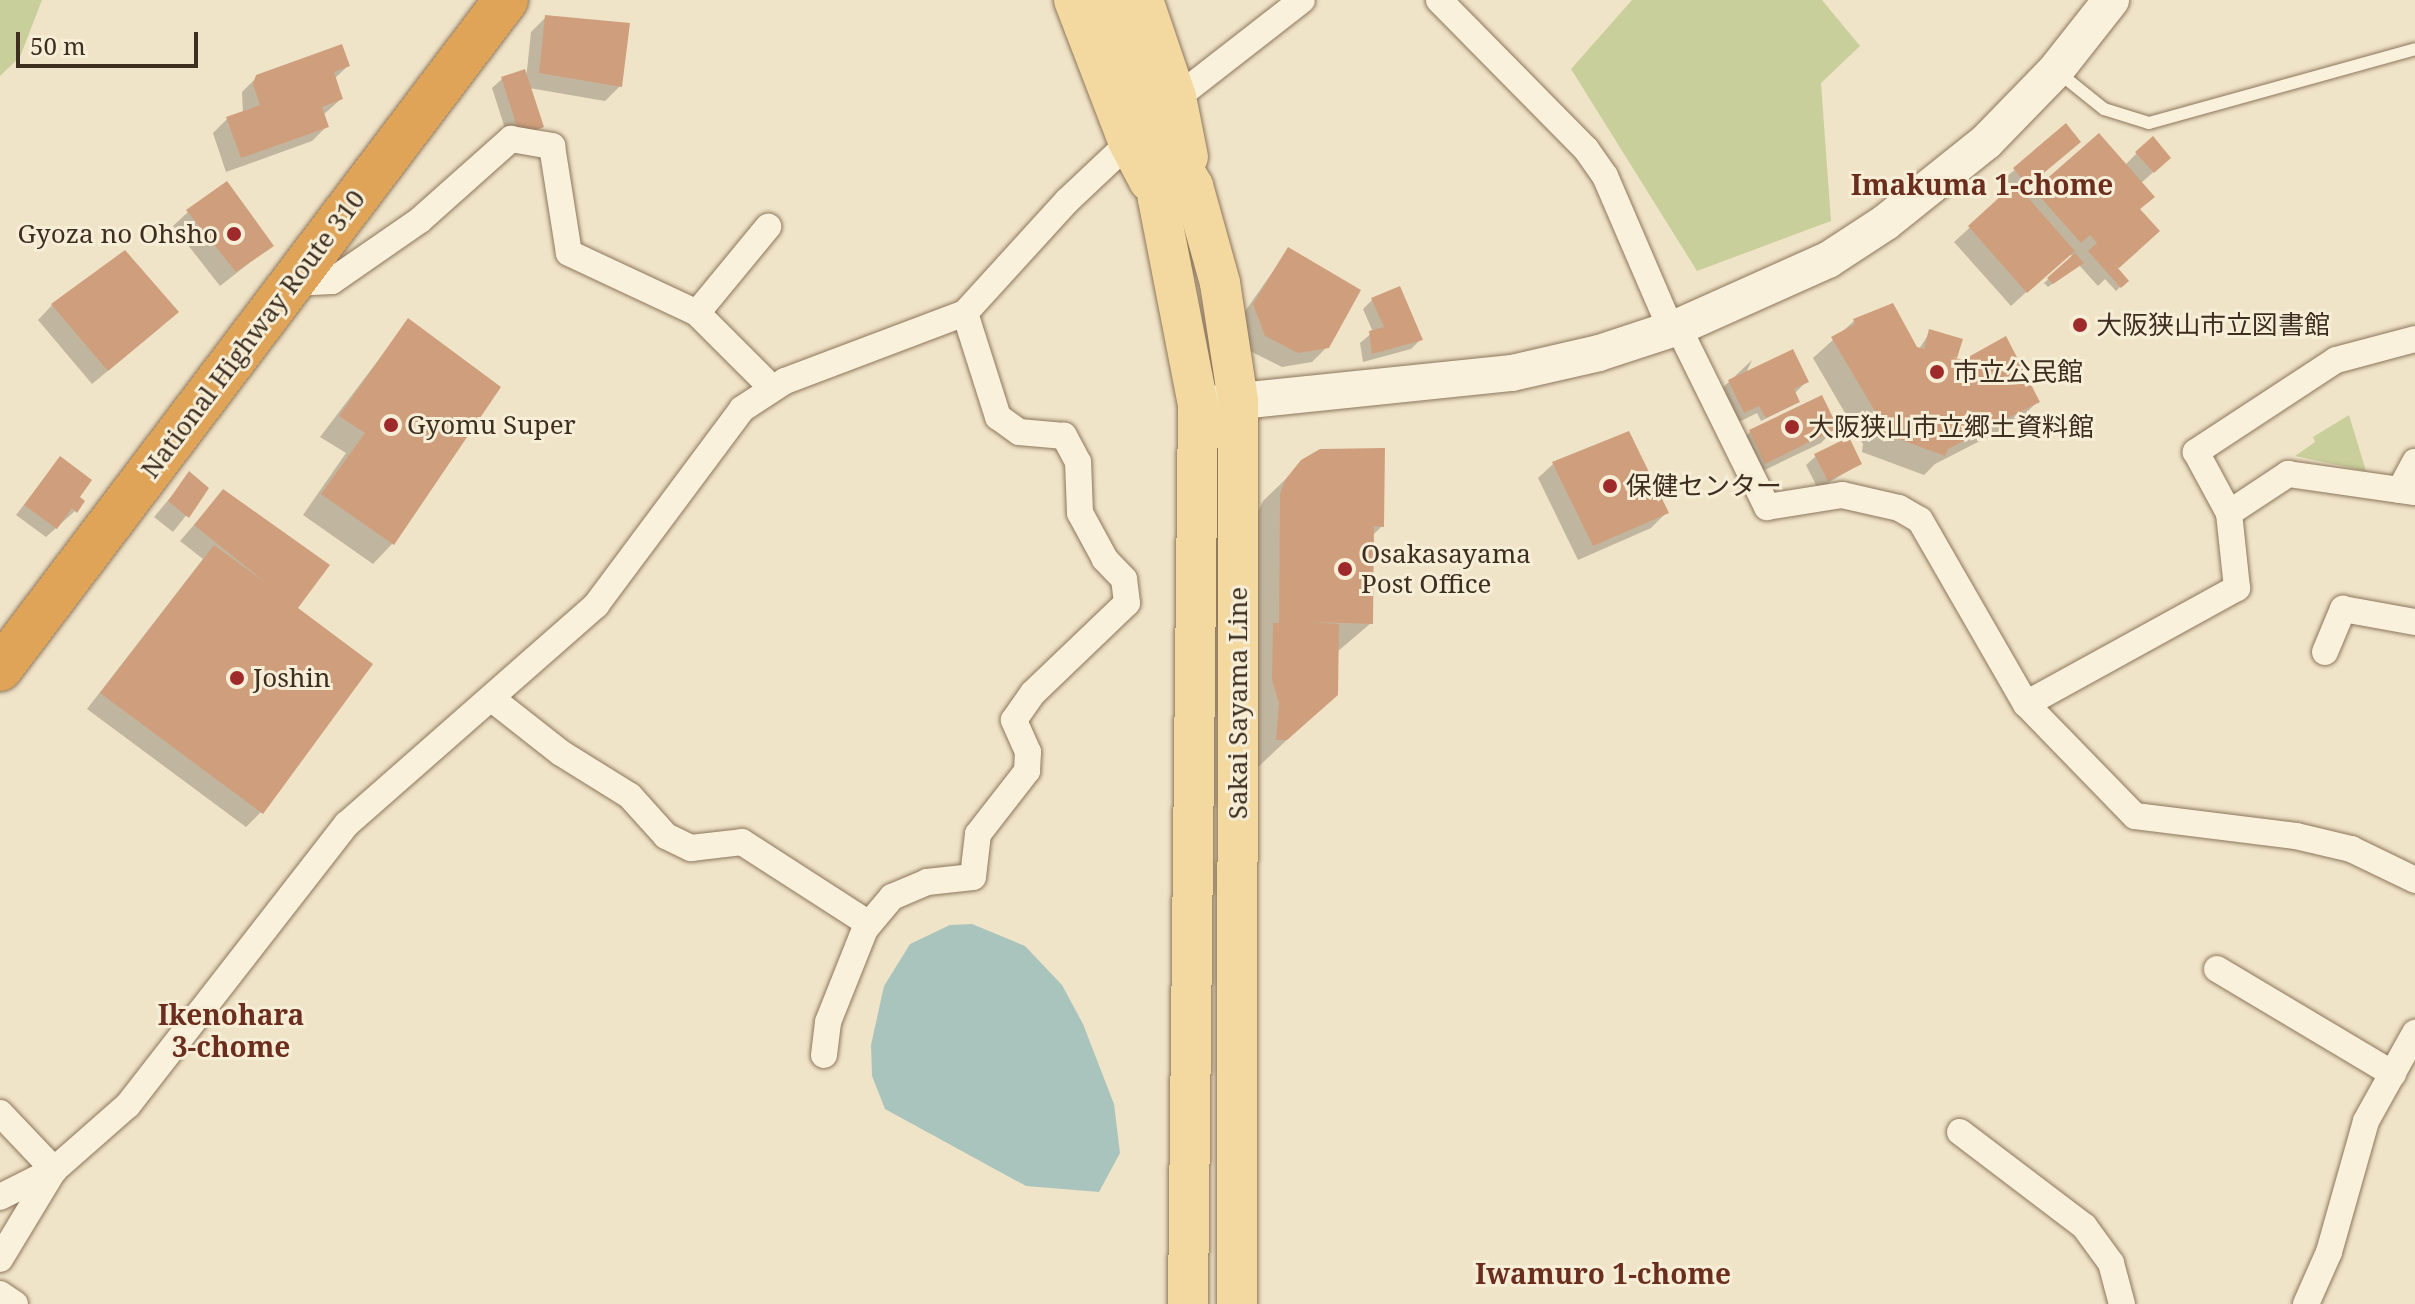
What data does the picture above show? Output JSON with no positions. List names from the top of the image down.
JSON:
{
  "streets": {
    "highway": ["National Highway Route 310"],
    "main road": ["Sakai Sayama Line"]
  },
  "districts": ["Imakuma 1-chome", "Ikenohara 3-chome", "Iwamuro 1-chome"],
  "places": [
    "Gyoza no Ohsho",
    "大阪狭山市立図書館",
    "市立公民館",
    "Gyomu Super",
    "大阪狭山市立郷土資料館",
    "保健センター",
    "Osakasayama Post Office",
    "Joshin"
  ],
  "scale_bar": "50 m"
}
